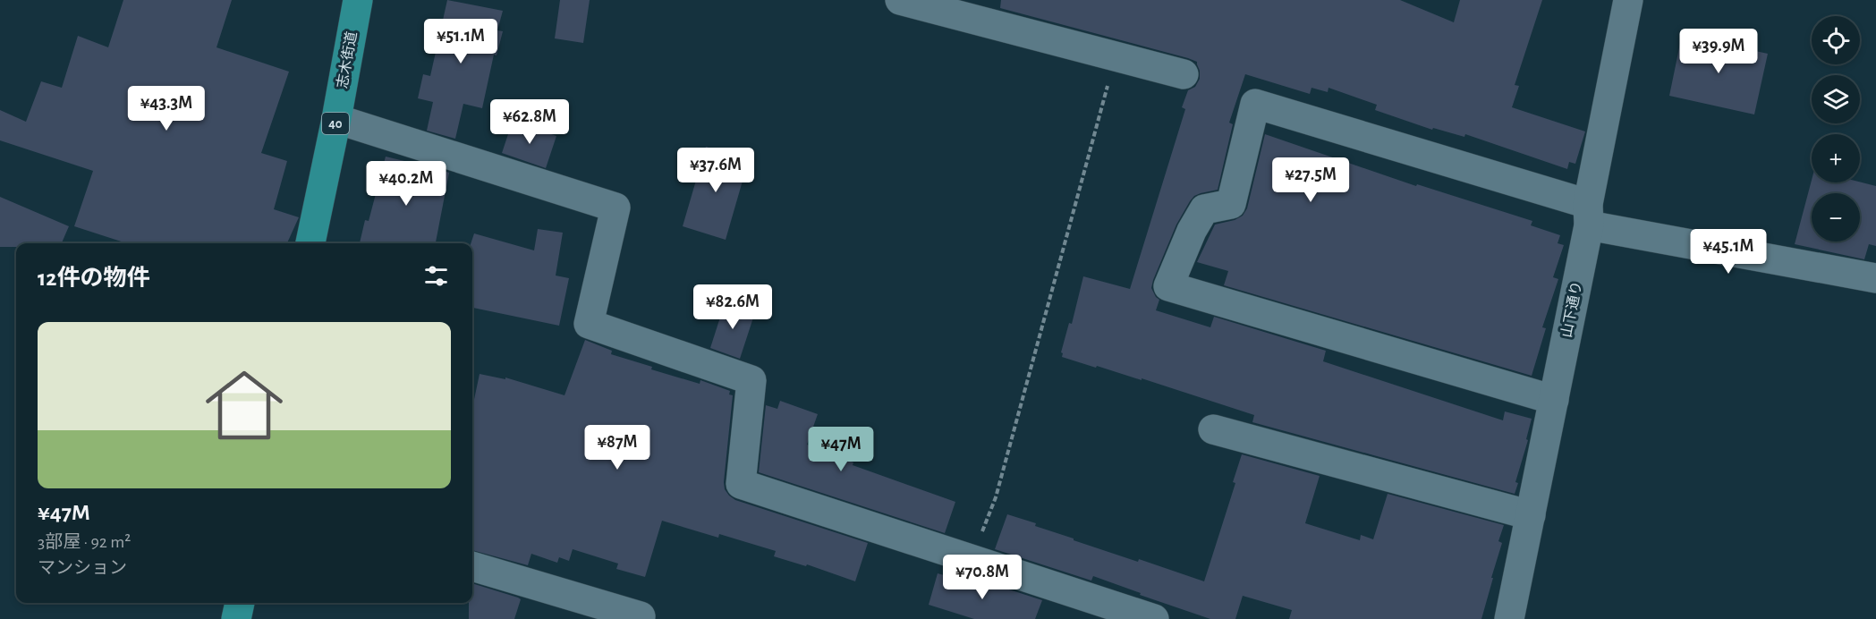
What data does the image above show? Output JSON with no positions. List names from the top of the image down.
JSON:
{
  "streets": {
    "main road": ["志木街道", "40"],
    "street": ["山下通り"]
  },
  "page": {
    "map_buttons": ["+", "−"],
    "price": [
      "¥51.1M",
      "¥39.9M",
      "¥43.3M",
      "¥62.8M",
      "¥37.6M",
      "¥27.5M",
      "¥40.2M",
      "¥45.1M",
      "¥82.6M",
      "¥87M",
      "¥47M",
      "¥70.8M"
    ],
    "heading": "12件の物件",
    "list": [
      {
        "name": "¥47M",
        "note": "3部屋 · 92 m² · マンション"
      }
    ]
  }
}
